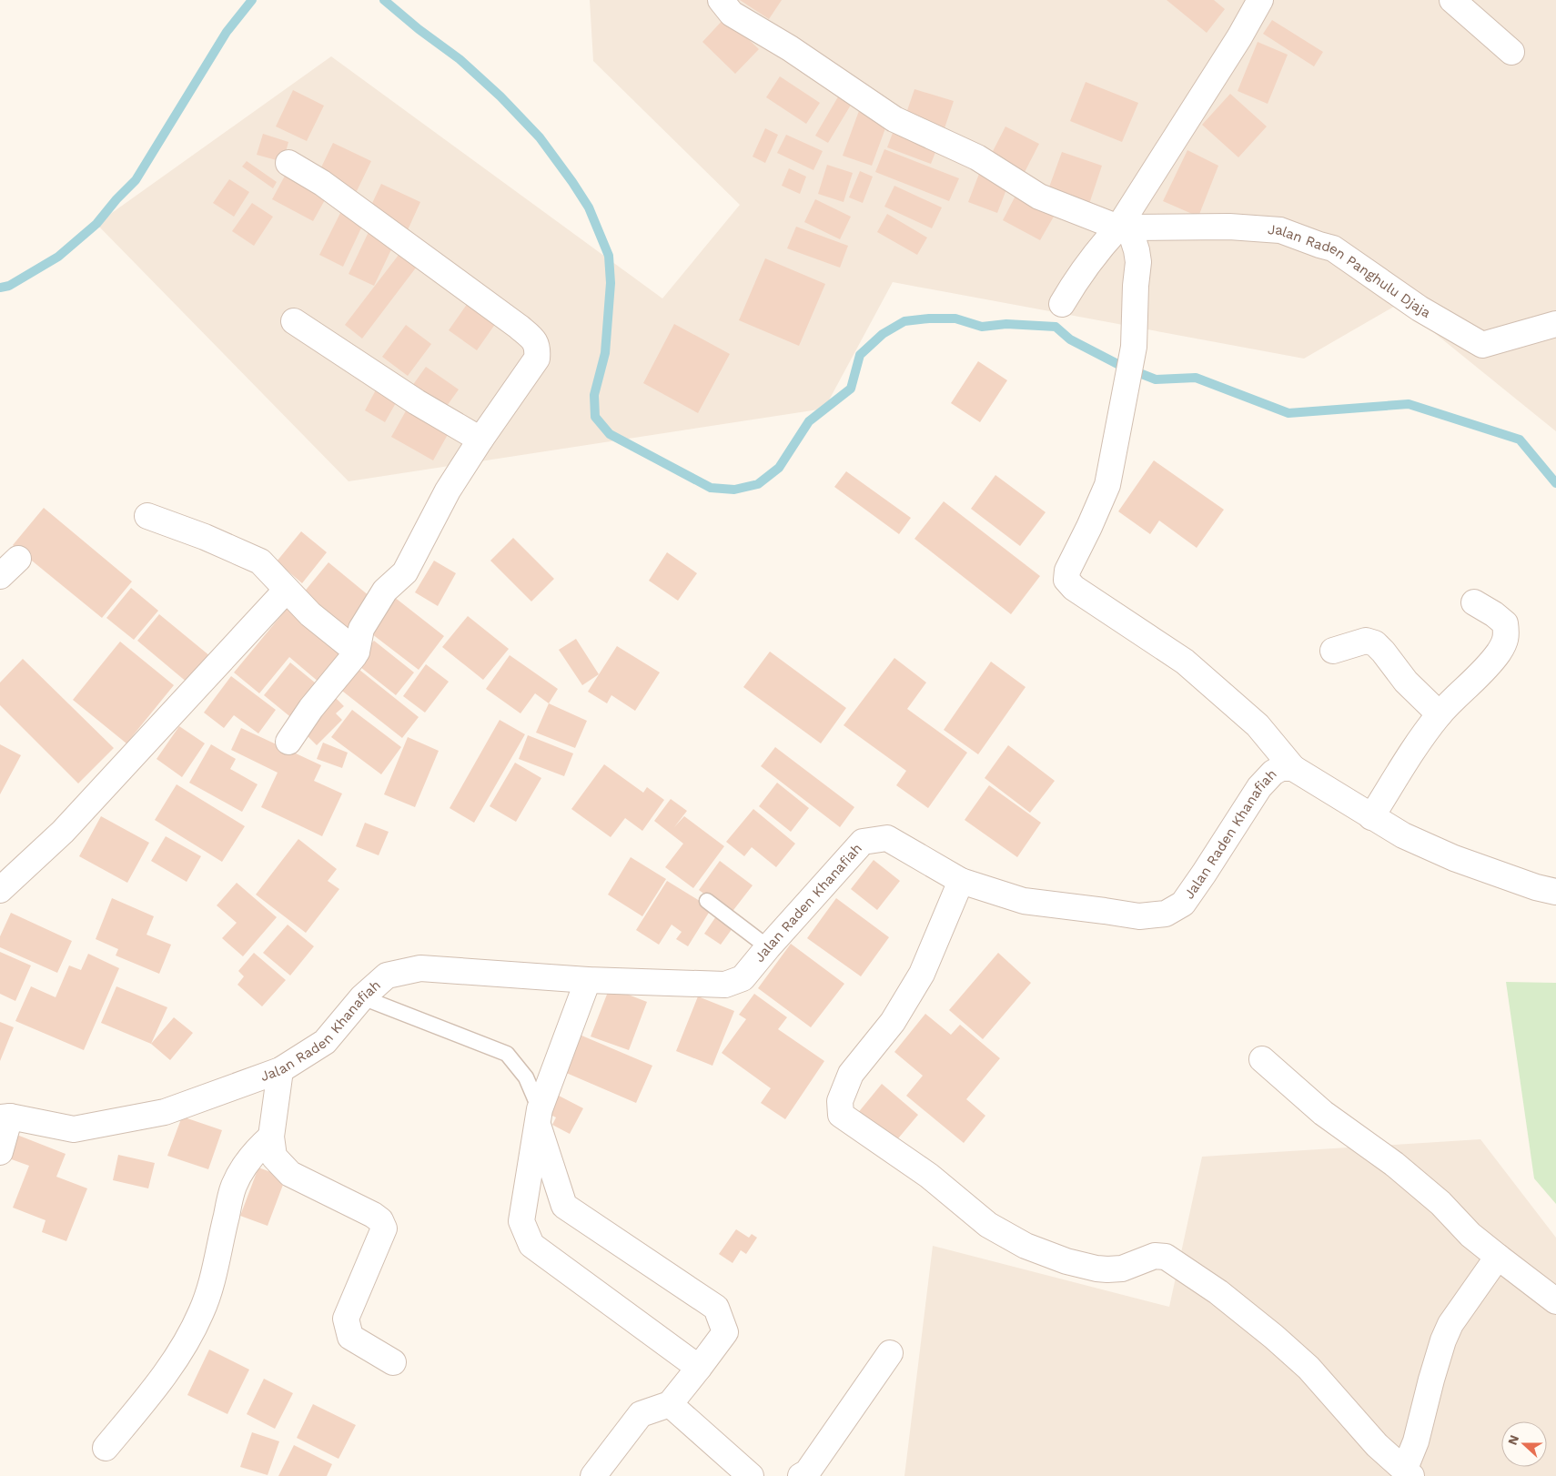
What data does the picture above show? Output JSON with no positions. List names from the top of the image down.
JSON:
{
  "streets": {
    "street": ["Jalan Raden Panghulu Djaja", "Jalan Raden Khanafiah"]
  },
  "north": "left"
}
